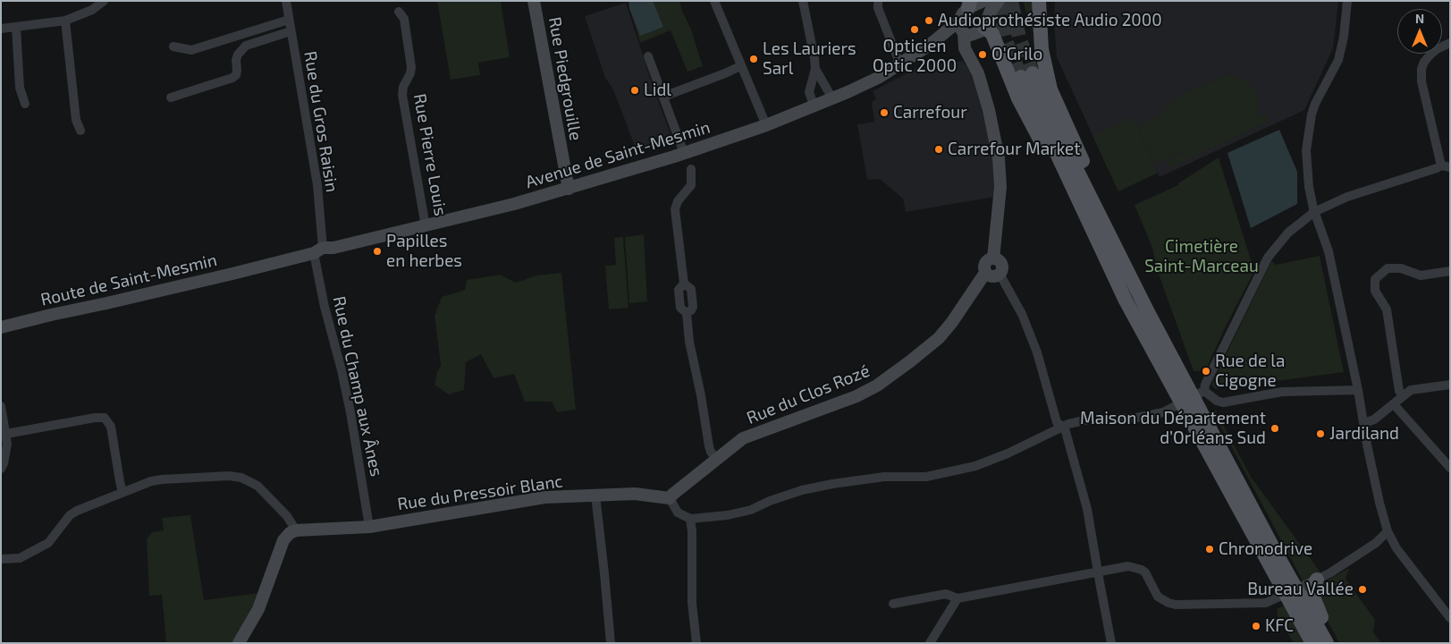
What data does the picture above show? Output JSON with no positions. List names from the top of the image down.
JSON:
{
  "streets": {
    "street": [
      "Rue Piedgrouille",
      "Rue du Gros Raisin",
      "Rue Pierre Louis",
      "Avenue de Saint-Mesmin",
      "Route de Saint-Mesmin",
      "Rue du Champ aux Ânes",
      "Rue du Clos Rozé",
      "Rue du Pressoir Blanc"
    ]
  },
  "crossings": [
    ["Rue Piedgrouille", "Avenue de Saint-Mesmin"],
    ["Rue du Gros Raisin", "Avenue de Saint-Mesmin"],
    ["Rue du Gros Raisin", "Rue du Champ aux Ânes"],
    ["Rue Pierre Louis", "Avenue de Saint-Mesmin"],
    ["Avenue de Saint-Mesmin", "Route de Saint-Mesmin"],
    ["Avenue de Saint-Mesmin", "Rue du Champ aux Ânes"],
    ["Rue du Champ aux Ânes", "Rue du Pressoir Blanc"],
    ["Rue du Clos Rozé", "Rue du Pressoir Blanc"]
  ],
  "parks": ["Cimetière Saint-Marceau"],
  "places": [
    "Audioprothésiste Audio 2000",
    "Opticien Optic 2000",
    "O'Grilo",
    "Les Lauriers Sarl",
    "Lidl",
    "Carrefour",
    "Carrefour Market",
    "Papilles en herbes",
    "Rue de la Cigogne",
    "Maison du Département d’Orléans Sud",
    "Jardiland",
    "Chronodrive",
    "Bureau Vallée",
    "KFC"
  ],
  "north": "top"
}
